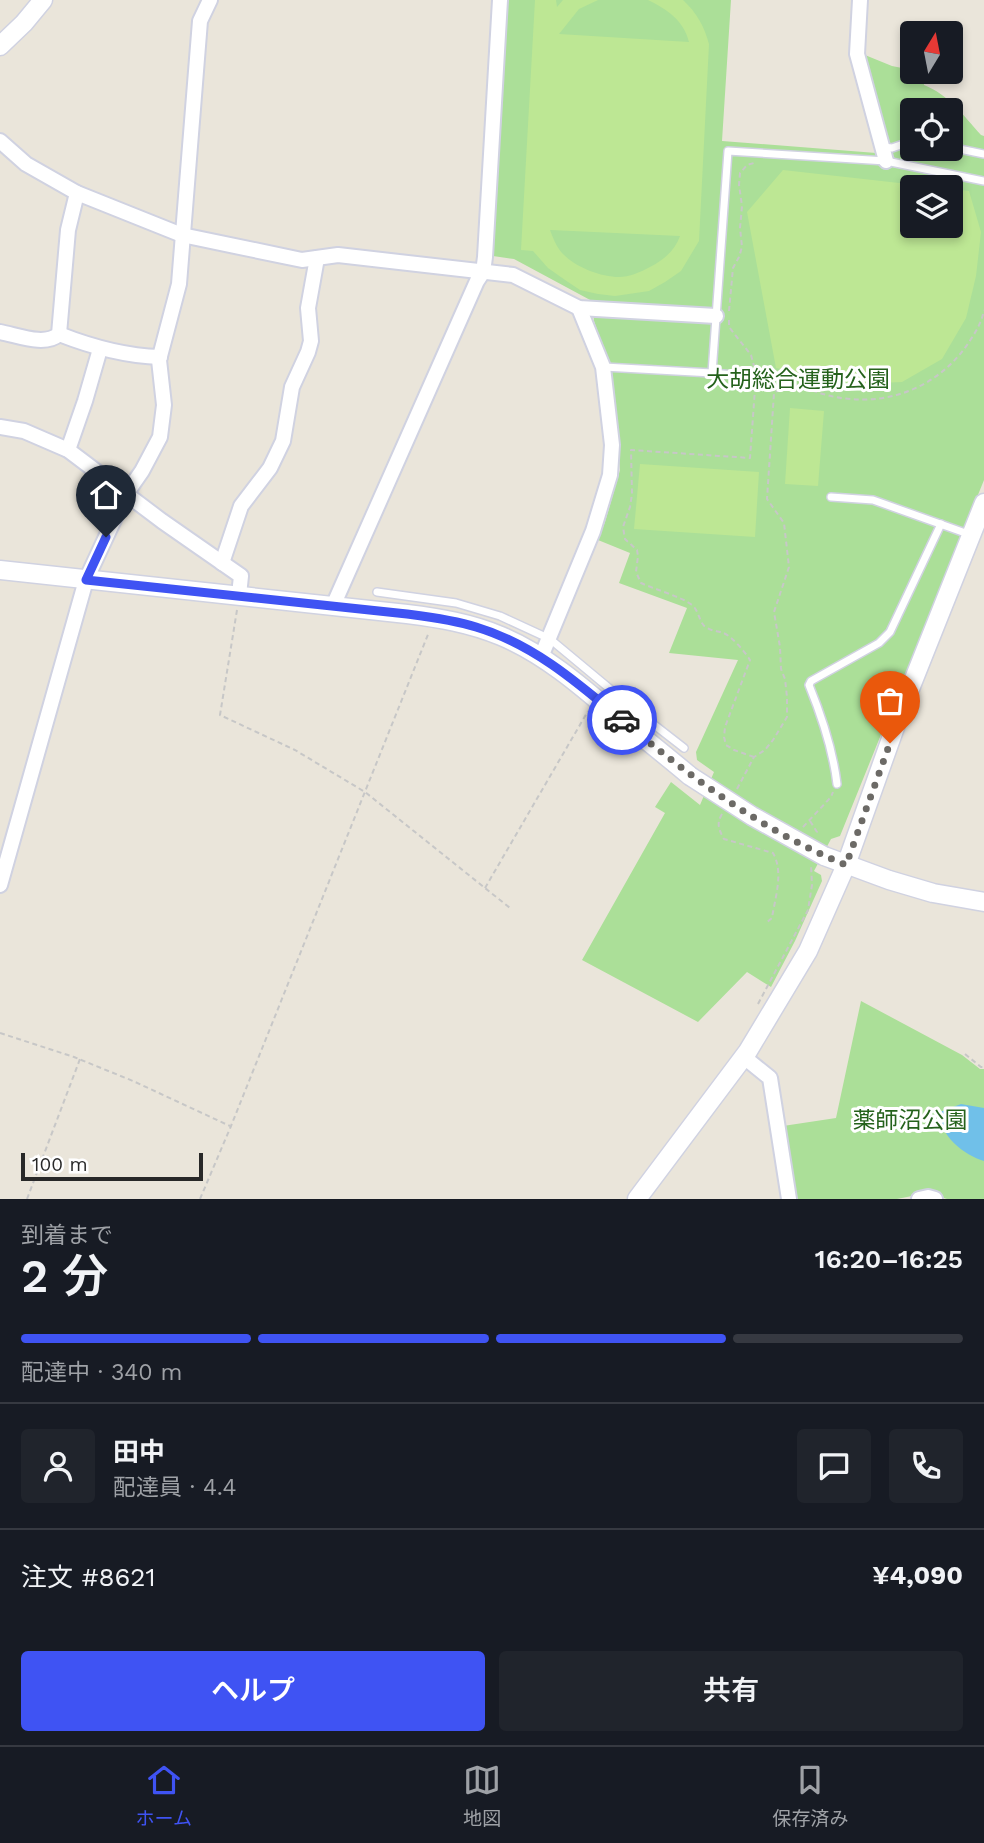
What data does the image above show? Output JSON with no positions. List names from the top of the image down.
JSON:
{
  "parks": ["大胡総合運動公園", "薬師沼公園"],
  "scale_bar": "100 m",
  "north": "top",
  "page": {
    "scale": "100 m",
    "heading": ["2 分", "到着まで", "16:20–16:25"],
    "panel": [
      "田中",
      "配達員 · 4.4",
      "注文 #8621",
      "¥4,090"
    ],
    "bar": "配達中 · 340 m",
    "buttons": ["ヘルプ", "共有"],
    "tabs": ["ホーム", "地図", "保存済み"]
  }
}
